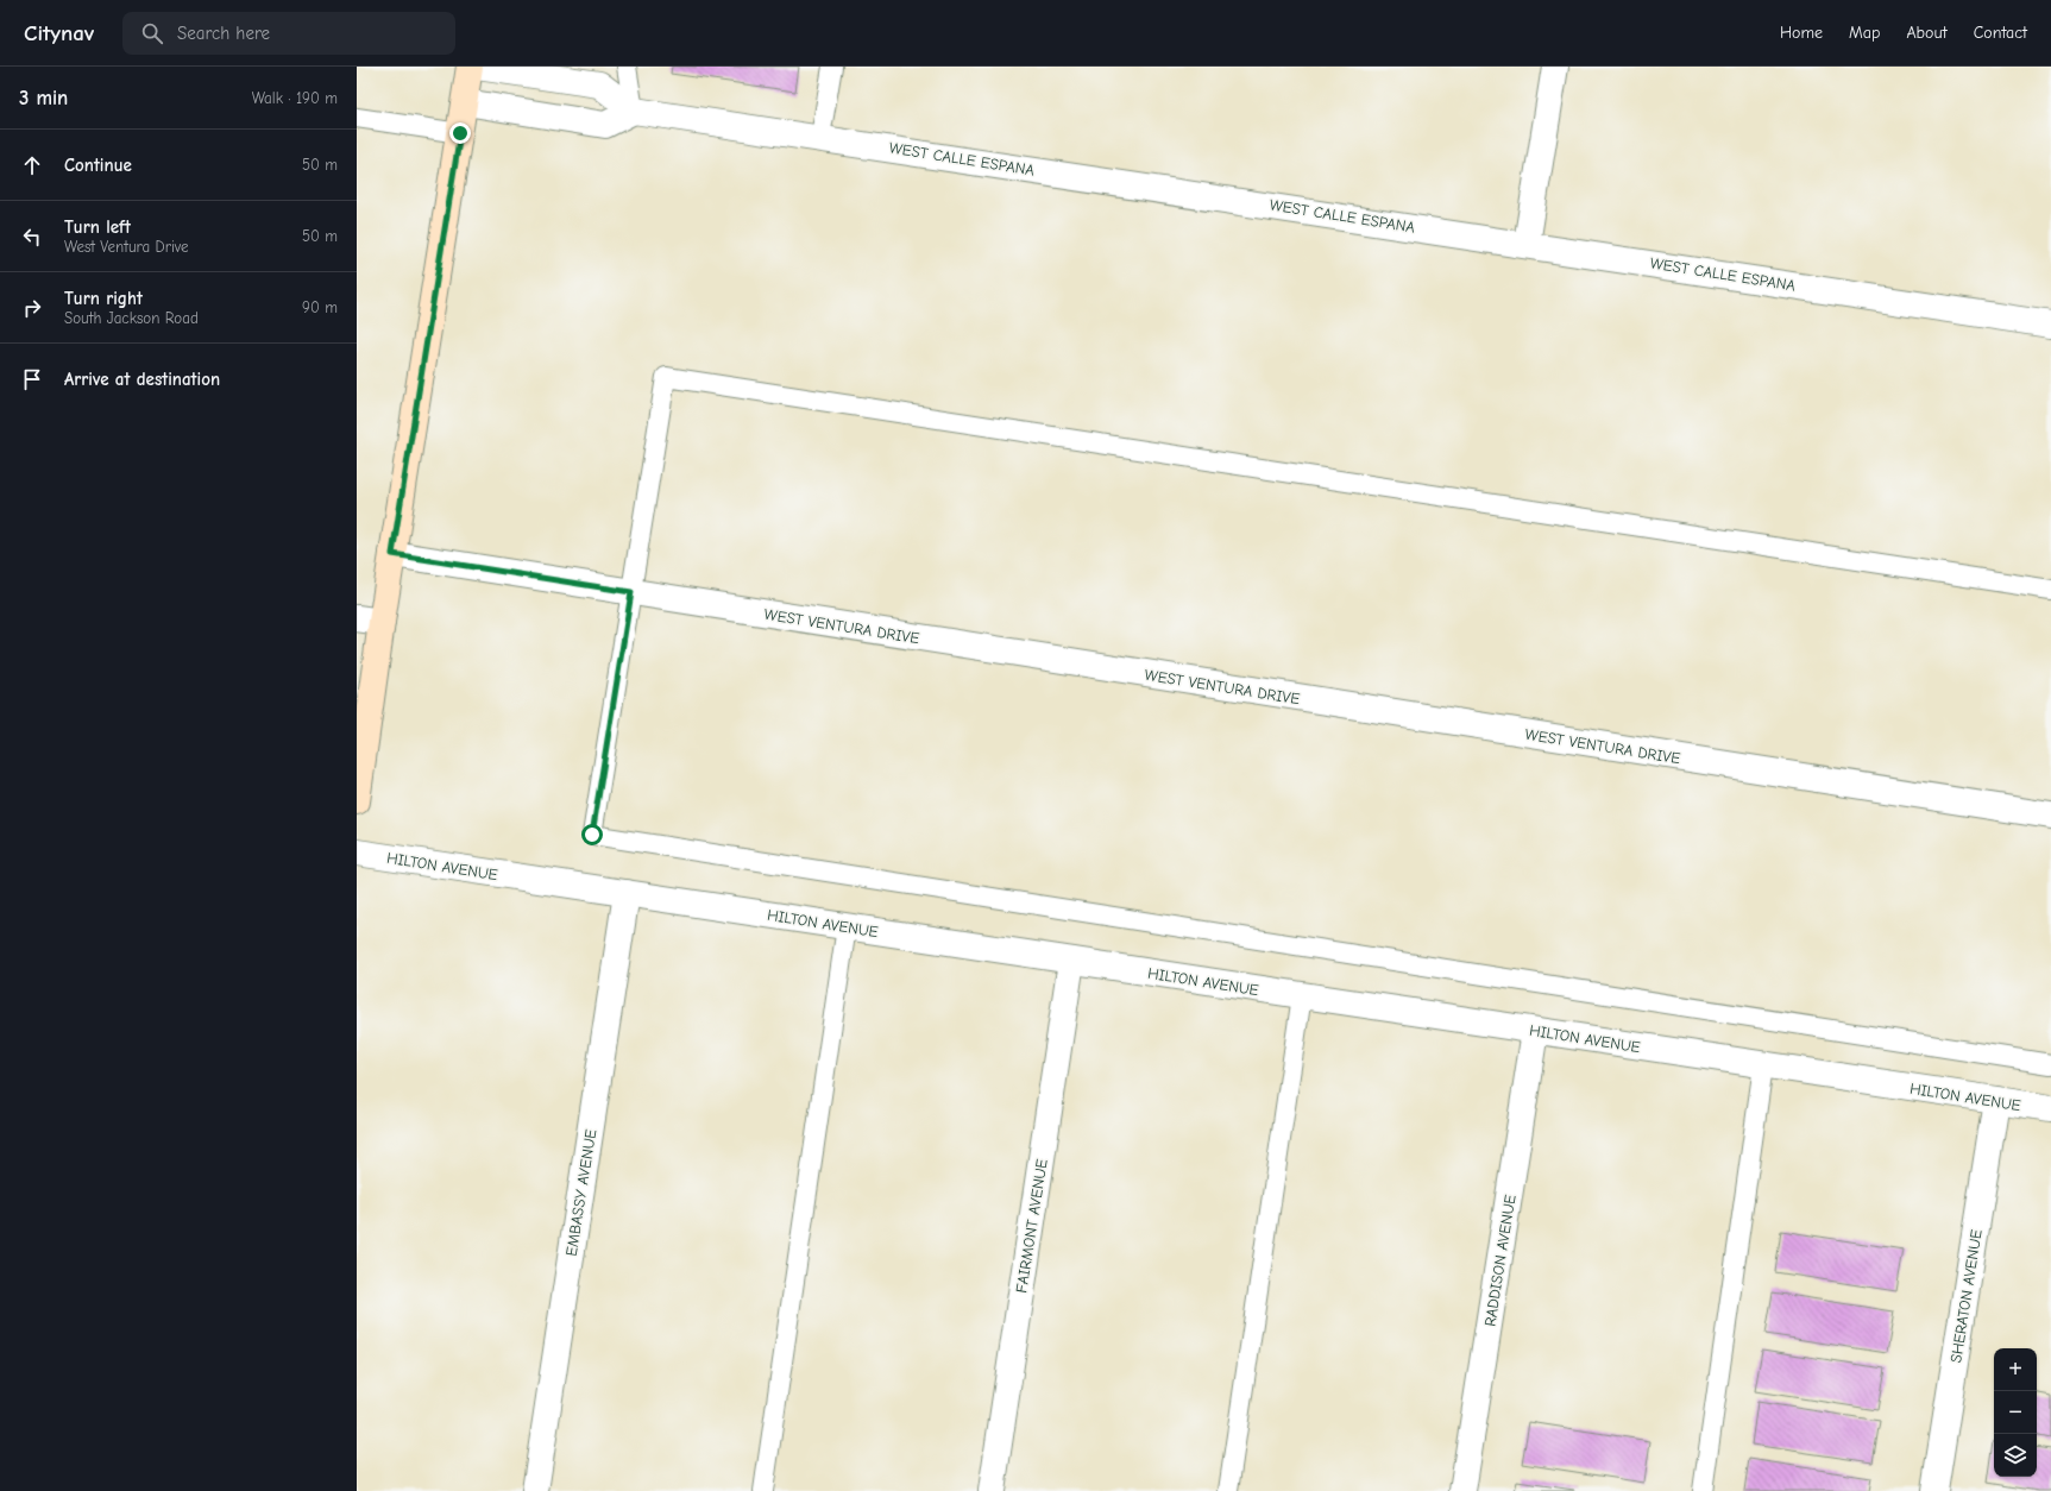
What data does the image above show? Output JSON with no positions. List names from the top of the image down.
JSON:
{
  "streets": {
    "street": [
      "WEST CALLE ESPANA",
      "WEST VENTURA DRIVE",
      "HILTON AVENUE",
      "EMBASSY AVENUE",
      "FAIRMONT AVENUE",
      "RADDISON AVENUE",
      "SHERATON AVENUE"
    ]
  },
  "crossings": [
    ["HILTON AVENUE", "EMBASSY AVENUE"],
    ["HILTON AVENUE", "FAIRMONT AVENUE"],
    ["HILTON AVENUE", "RADDISON AVENUE"],
    ["HILTON AVENUE", "SHERATON AVENUE"]
  ],
  "page": {
    "header": "Citynav",
    "search": "Search here",
    "nav": [
      "Home",
      "Map",
      "About",
      "Contact"
    ],
    "heading": ["3 min", "Walk · 190 m"],
    "list": [
      ["Continue", "50 m"],
      ["Turn left", "West Ventura Drive", "50 m"],
      ["Turn right", "South Jackson Road", "90 m"],
      "Arrive at destination"
    ],
    "map_buttons": ["+", "−"]
  }
}
